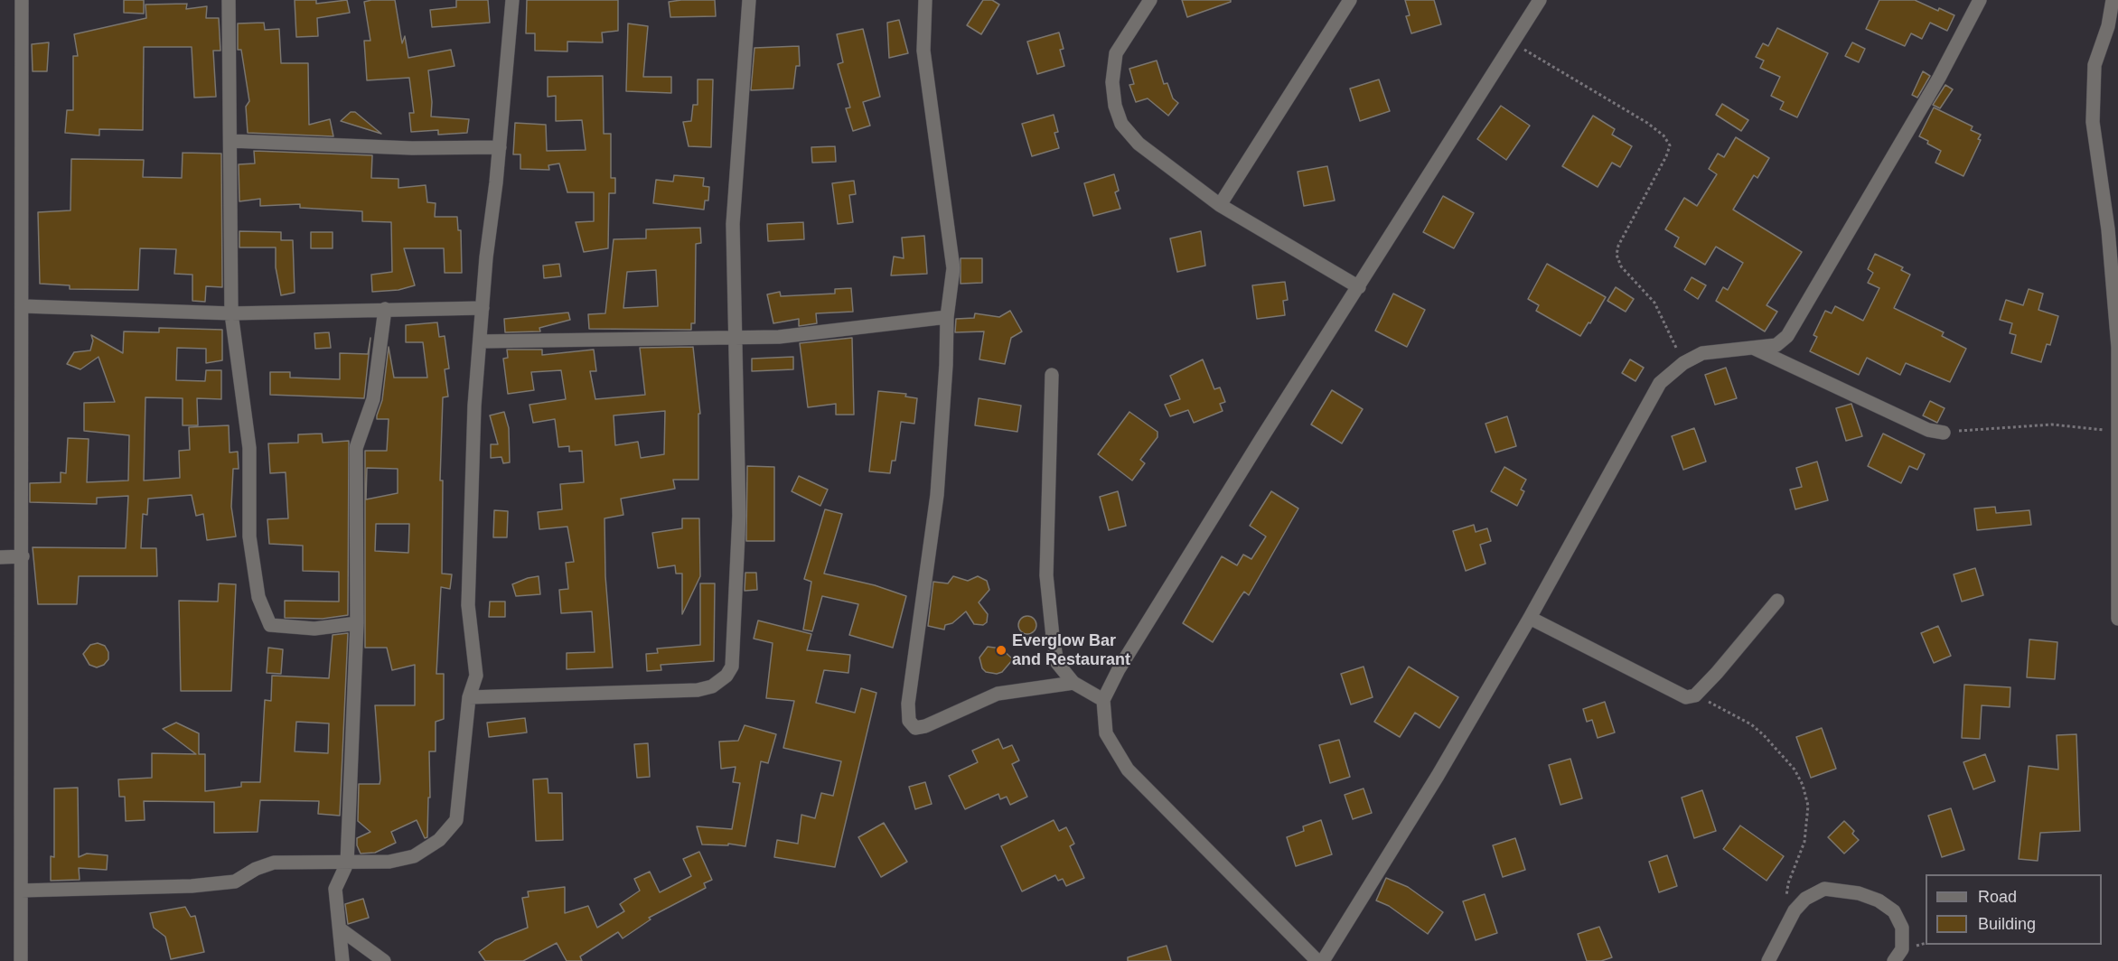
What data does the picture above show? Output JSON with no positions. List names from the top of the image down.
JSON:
{
  "places": ["Everglow Bar and Restaurant"],
  "legend": ["Road", "Building"]
}
